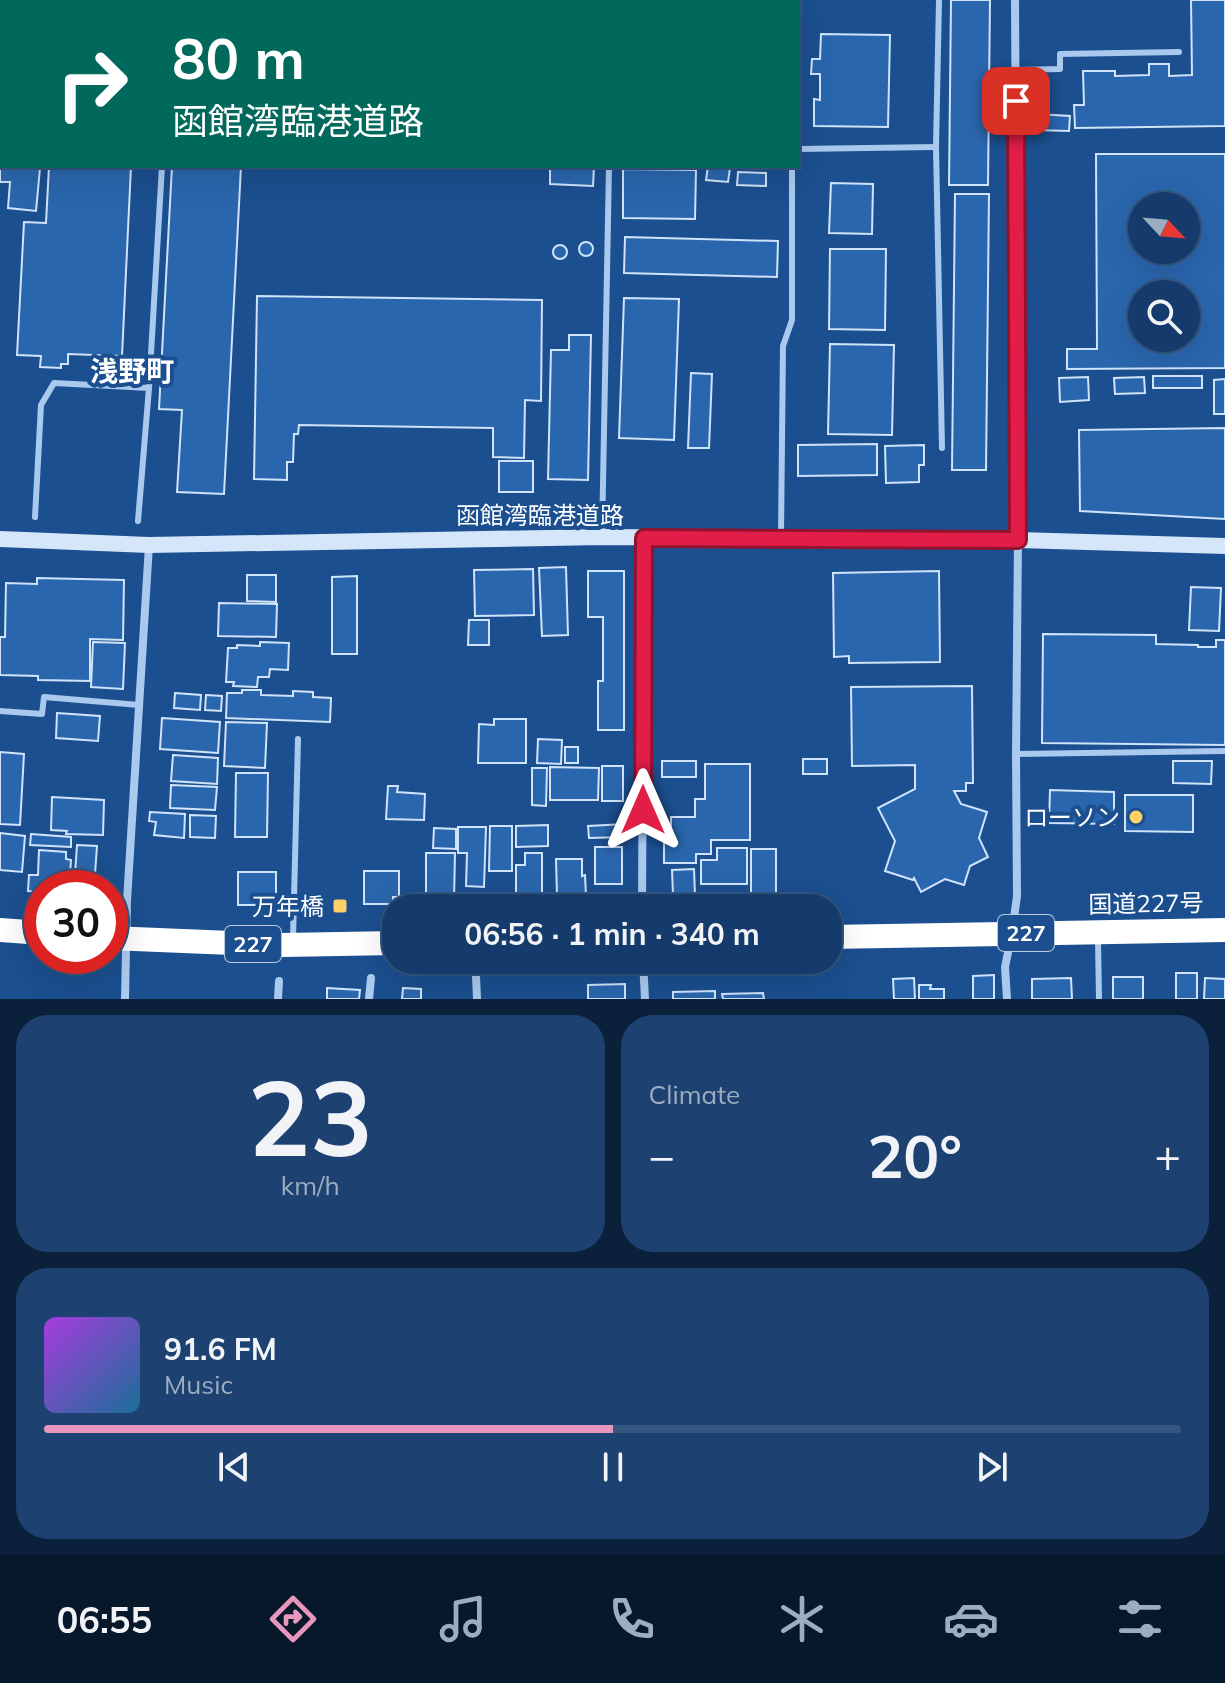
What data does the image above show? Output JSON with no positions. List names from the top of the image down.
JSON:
{
  "streets": {
    "highway": ["国道227号", "227"],
    "street": ["函館湾臨港道路"]
  },
  "districts": ["浅野町"],
  "places": {
    "other": ["ローソン"],
    "transit": ["万年橋"]
  },
  "north": "bottom right",
  "page": {
    "turn": ["80 m", "函館湾臨港道路"],
    "limit": "30",
    "trip": "06:56 · 1 min · 340 m",
    "tile": [
      ["23", "km/h"],
      "Climate"
    ],
    "heat": ["−", "20°", "+"],
    "song": ["91.6 FM", "Music"],
    "tabs": "06:55"
  }
}
